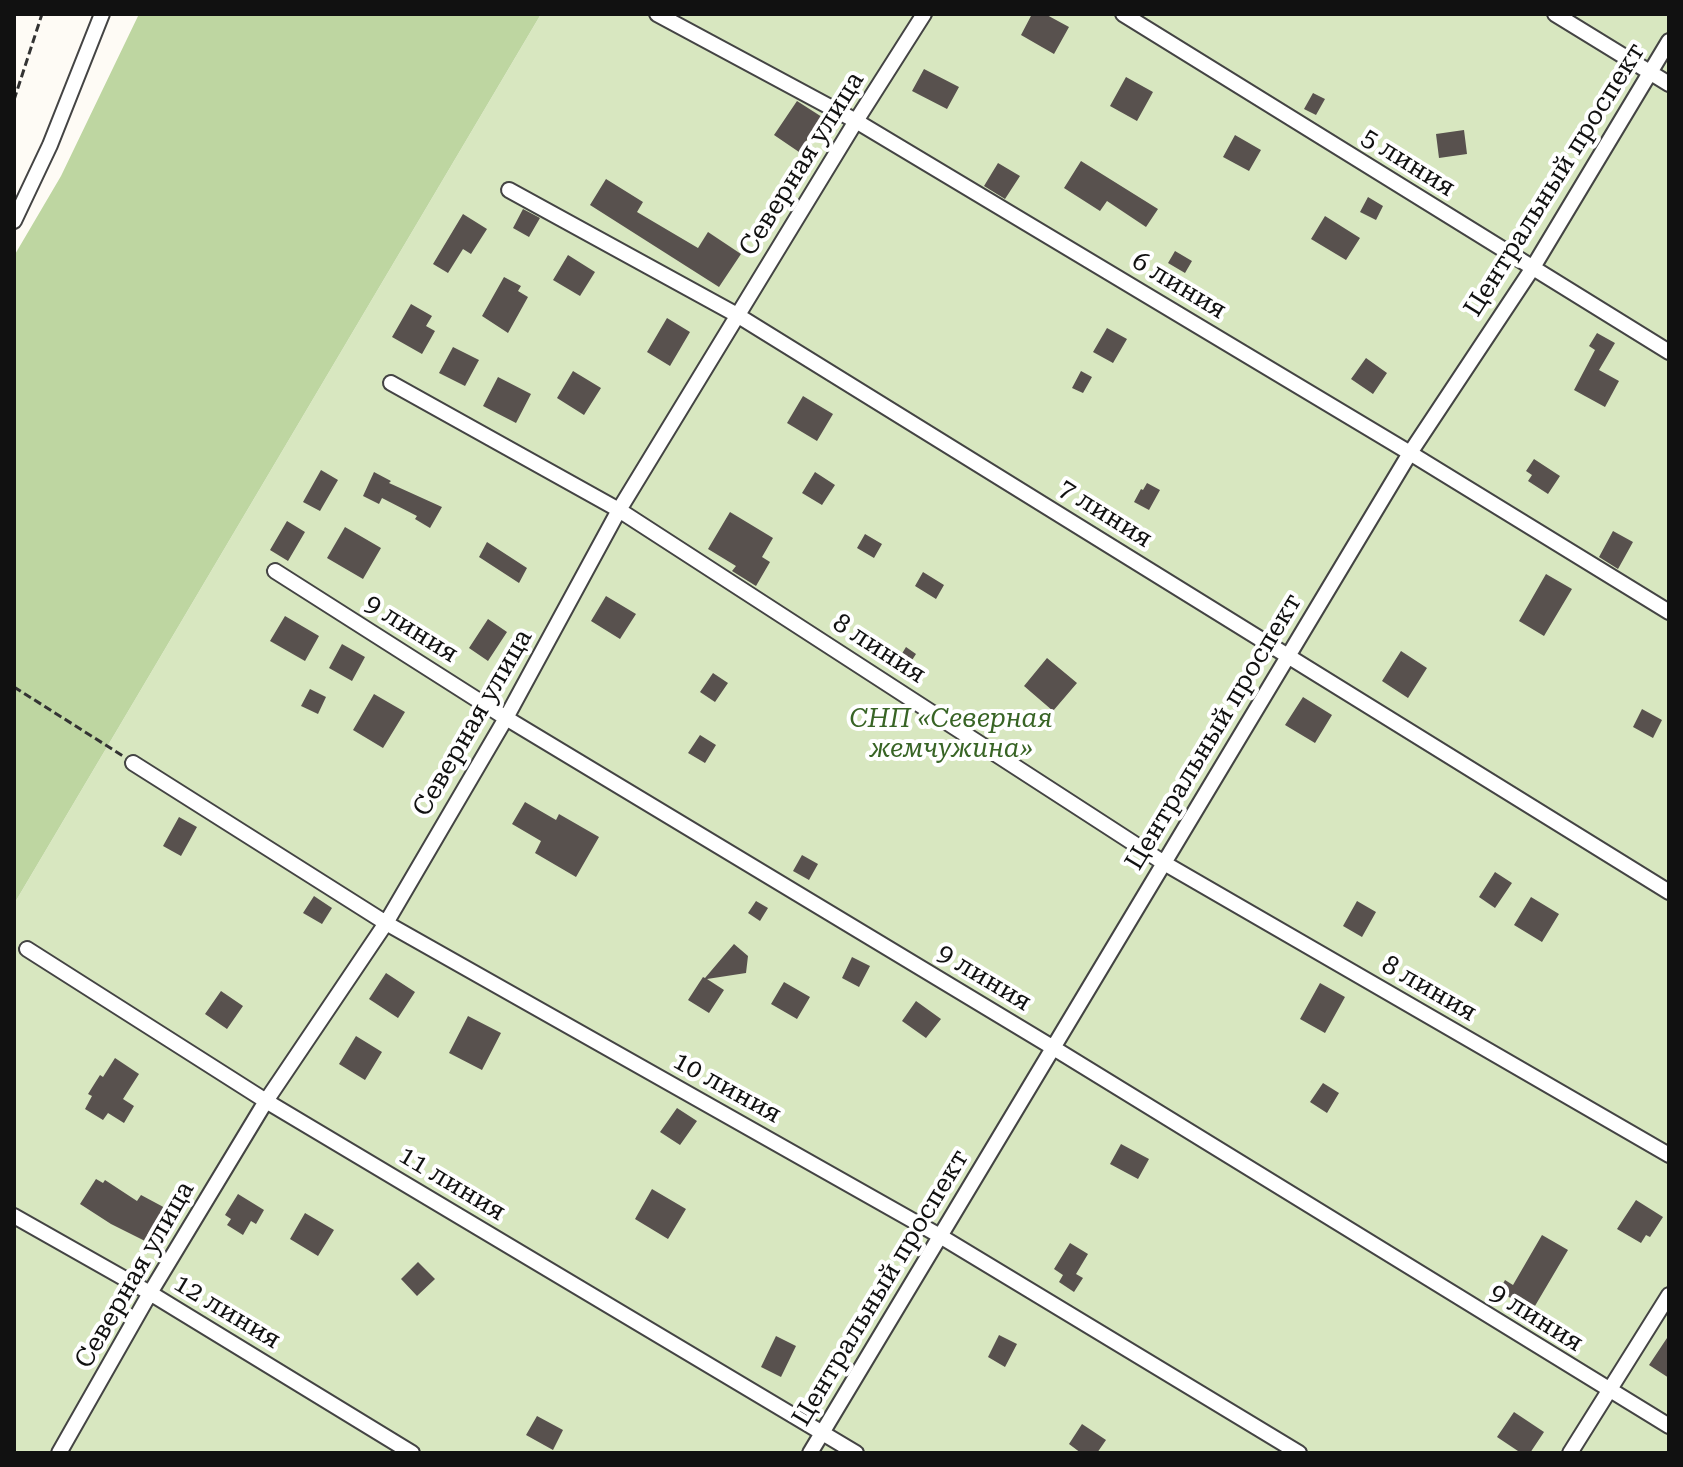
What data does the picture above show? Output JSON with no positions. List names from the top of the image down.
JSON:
{
  "streets": {
    "street": [
      "5 линия",
      "Северная улица",
      "Центральный проспект",
      "6 линия",
      "7 линия",
      "9 линия",
      "8 линия",
      "10 линия",
      "11 линия",
      "12 линия"
    ]
  },
  "crossings": [
    ["5 линия", "Центральный проспект"],
    ["Северная улица", "6 линия"],
    ["Северная улица", "7 линия"],
    ["Северная улица", "9 линия"],
    ["Северная улица", "8 линия"],
    ["Северная улица", "10 линия"],
    ["Северная улица", "11 линия"],
    ["Северная улица", "12 линия"],
    ["Центральный проспект", "6 линия"],
    ["Центральный проспект", "7 линия"],
    ["Центральный проспект", "9 линия"],
    ["Центральный проспект", "8 линия"],
    ["Центральный проспект", "10 линия"],
    ["Центральный проспект", "11 линия"]
  ],
  "parks": ["СНП «Северная жемчужина»"]
}
